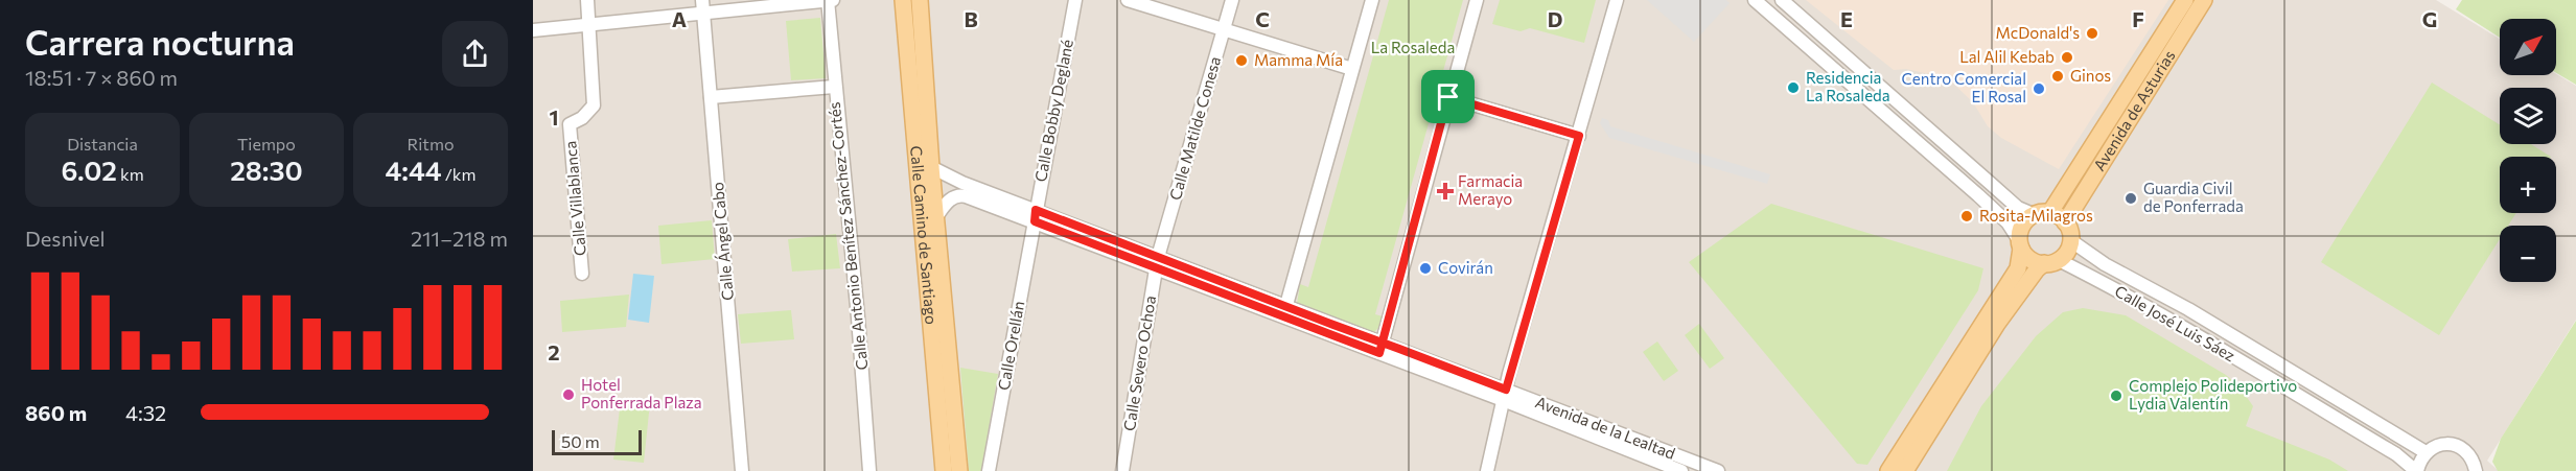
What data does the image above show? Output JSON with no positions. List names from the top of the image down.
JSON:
{
  "streets": {
    "main road": ["Avenida de Asturias", "Calle Camino de Santiago"],
    "street": [
      "Calle Bobby Deglané",
      "Calle Matilde Conesa",
      "Calle Villablanca",
      "Calle Antonio Benítez Sánchez-Cortés",
      "Calle Ángel Cabo",
      "Calle José Luis Sáez",
      "Calle Orellán",
      "Calle Severo Ochoa",
      "Avenida de la Lealtad"
    ]
  },
  "crossings": [
    ["Calle Bobby Deglané", "Calle Orellán"],
    ["Calle Bobby Deglané", "Avenida de la Lealtad"],
    ["Avenida de Asturias", "Calle José Luis Sáez"],
    ["Calle Matilde Conesa", "Calle Severo Ochoa"],
    ["Calle Matilde Conesa", "Avenida de la Lealtad"],
    ["Calle Camino de Santiago", "Avenida de la Lealtad"],
    ["Calle Orellán", "Avenida de la Lealtad"],
    ["Calle Severo Ochoa", "Avenida de la Lealtad"]
  ],
  "parks": ["La Rosaleda"],
  "places": {
    "other": [
      "McDonald's",
      "Lal Alil Kebab",
      "Mamma Mía",
      "Ginos",
      "Residencia La Rosaleda",
      "Centro Comercial El Rosal",
      "Guardia Civil de Ponferrada",
      "Rosita-Milagros",
      "Covirán",
      "Hotel Ponferrada Plaza",
      "Complejo Polideportivo Lydia Valentín"
    ],
    "health": ["Farmacia Merayo"]
  },
  "scale_bar": "50 m",
  "north": "top right",
  "page": {
    "heading": ["Carrera nocturna", "18:51 · 7 × 860 m"],
    "map_buttons": ["+", "−"],
    "stats": [
      ["Distancia", "6.02 km"],
      ["Tiempo", "28:30"],
      ["Ritmo", "4:44 /km"]
    ],
    "chart": ["Desnivel", "211–218 m"],
    "list": [
      {
        "name": "860 m",
        "note": "4:32"
      }
    ],
    "scale": "50 m"
  },
  "grid": {
    "columns": [
      "A",
      "B",
      "C",
      "D",
      "E",
      "F",
      "G"
    ],
    "rows": ["1", "2"]
  }
}
